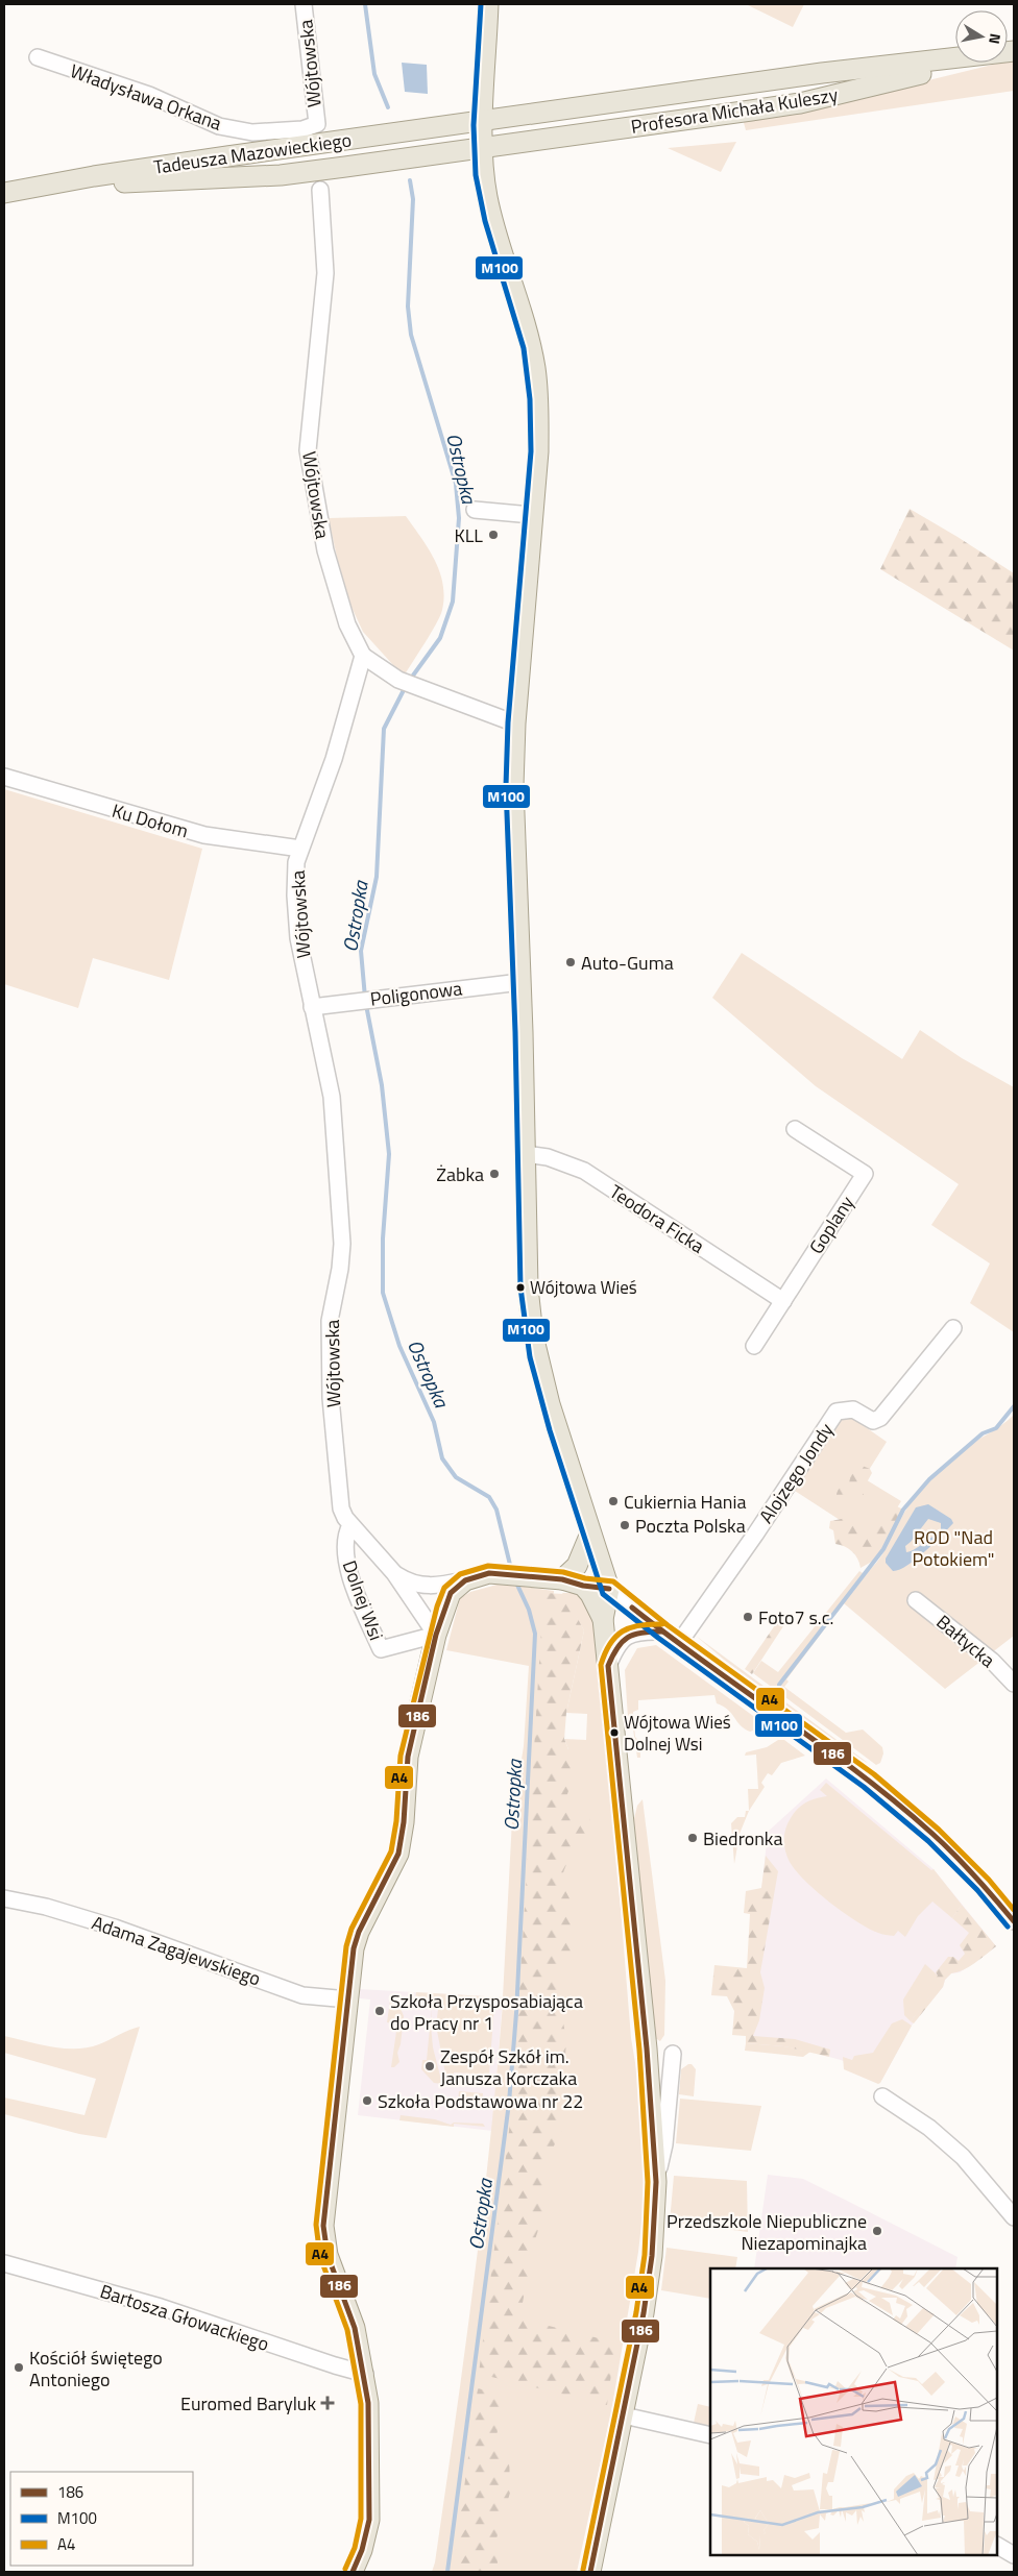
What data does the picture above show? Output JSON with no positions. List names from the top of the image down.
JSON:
{
  "streets": {
    "main road": ["Profesora Michała Kuleszy", "Tadeusza Mazowieckiego"],
    "street": [
      "Wójtowska",
      "Władysława Orkana",
      "Ku Dołom",
      "Poligonowa",
      "Teodora Ficka",
      "Goplany",
      "Alojzego Jondy",
      "Dolnej Wsi",
      "Bałtycka",
      "Adama Zagajewskiego",
      "Bartosza Głowackiego"
    ]
  },
  "crossings": [
    ["Wójtowska", "Władysława Orkana"],
    ["Wójtowska", "Ku Dołom"],
    ["Wójtowska", "Poligonowa"],
    ["Wójtowska", "Dolnej Wsi"],
    ["Profesora Michała Kuleszy", "Tadeusza Mazowieckiego"],
    ["Teodora Ficka", "Goplany"]
  ],
  "water": ["Ostropka"],
  "parks": ["ROD \"Nad Potokiem\""],
  "places": {
    "other": [
      "KLL",
      "Auto-Guma",
      "Żabka",
      "Wójtowa Wieś",
      "Cukiernia Hania",
      "Poczta Polska",
      "Foto7 s.c.",
      "Wójtowa Wieś Dolnej Wsi",
      "Biedronka",
      "Szkoła Przysposabiająca do Pracy nr 1",
      "Zespół Szkół im. Janusza Korczaka",
      "Szkoła Podstawowa nr 22",
      "Przedszkole Niepubliczne Niezapominajka",
      "Kościół świętego Antoniego"
    ],
    "health": ["Euromed Baryluk"]
  },
  "lines": ["transit line M100", "transit line A4", "transit line 186"],
  "legend": ["186", "M100", "A4"],
  "north": "right"
}
